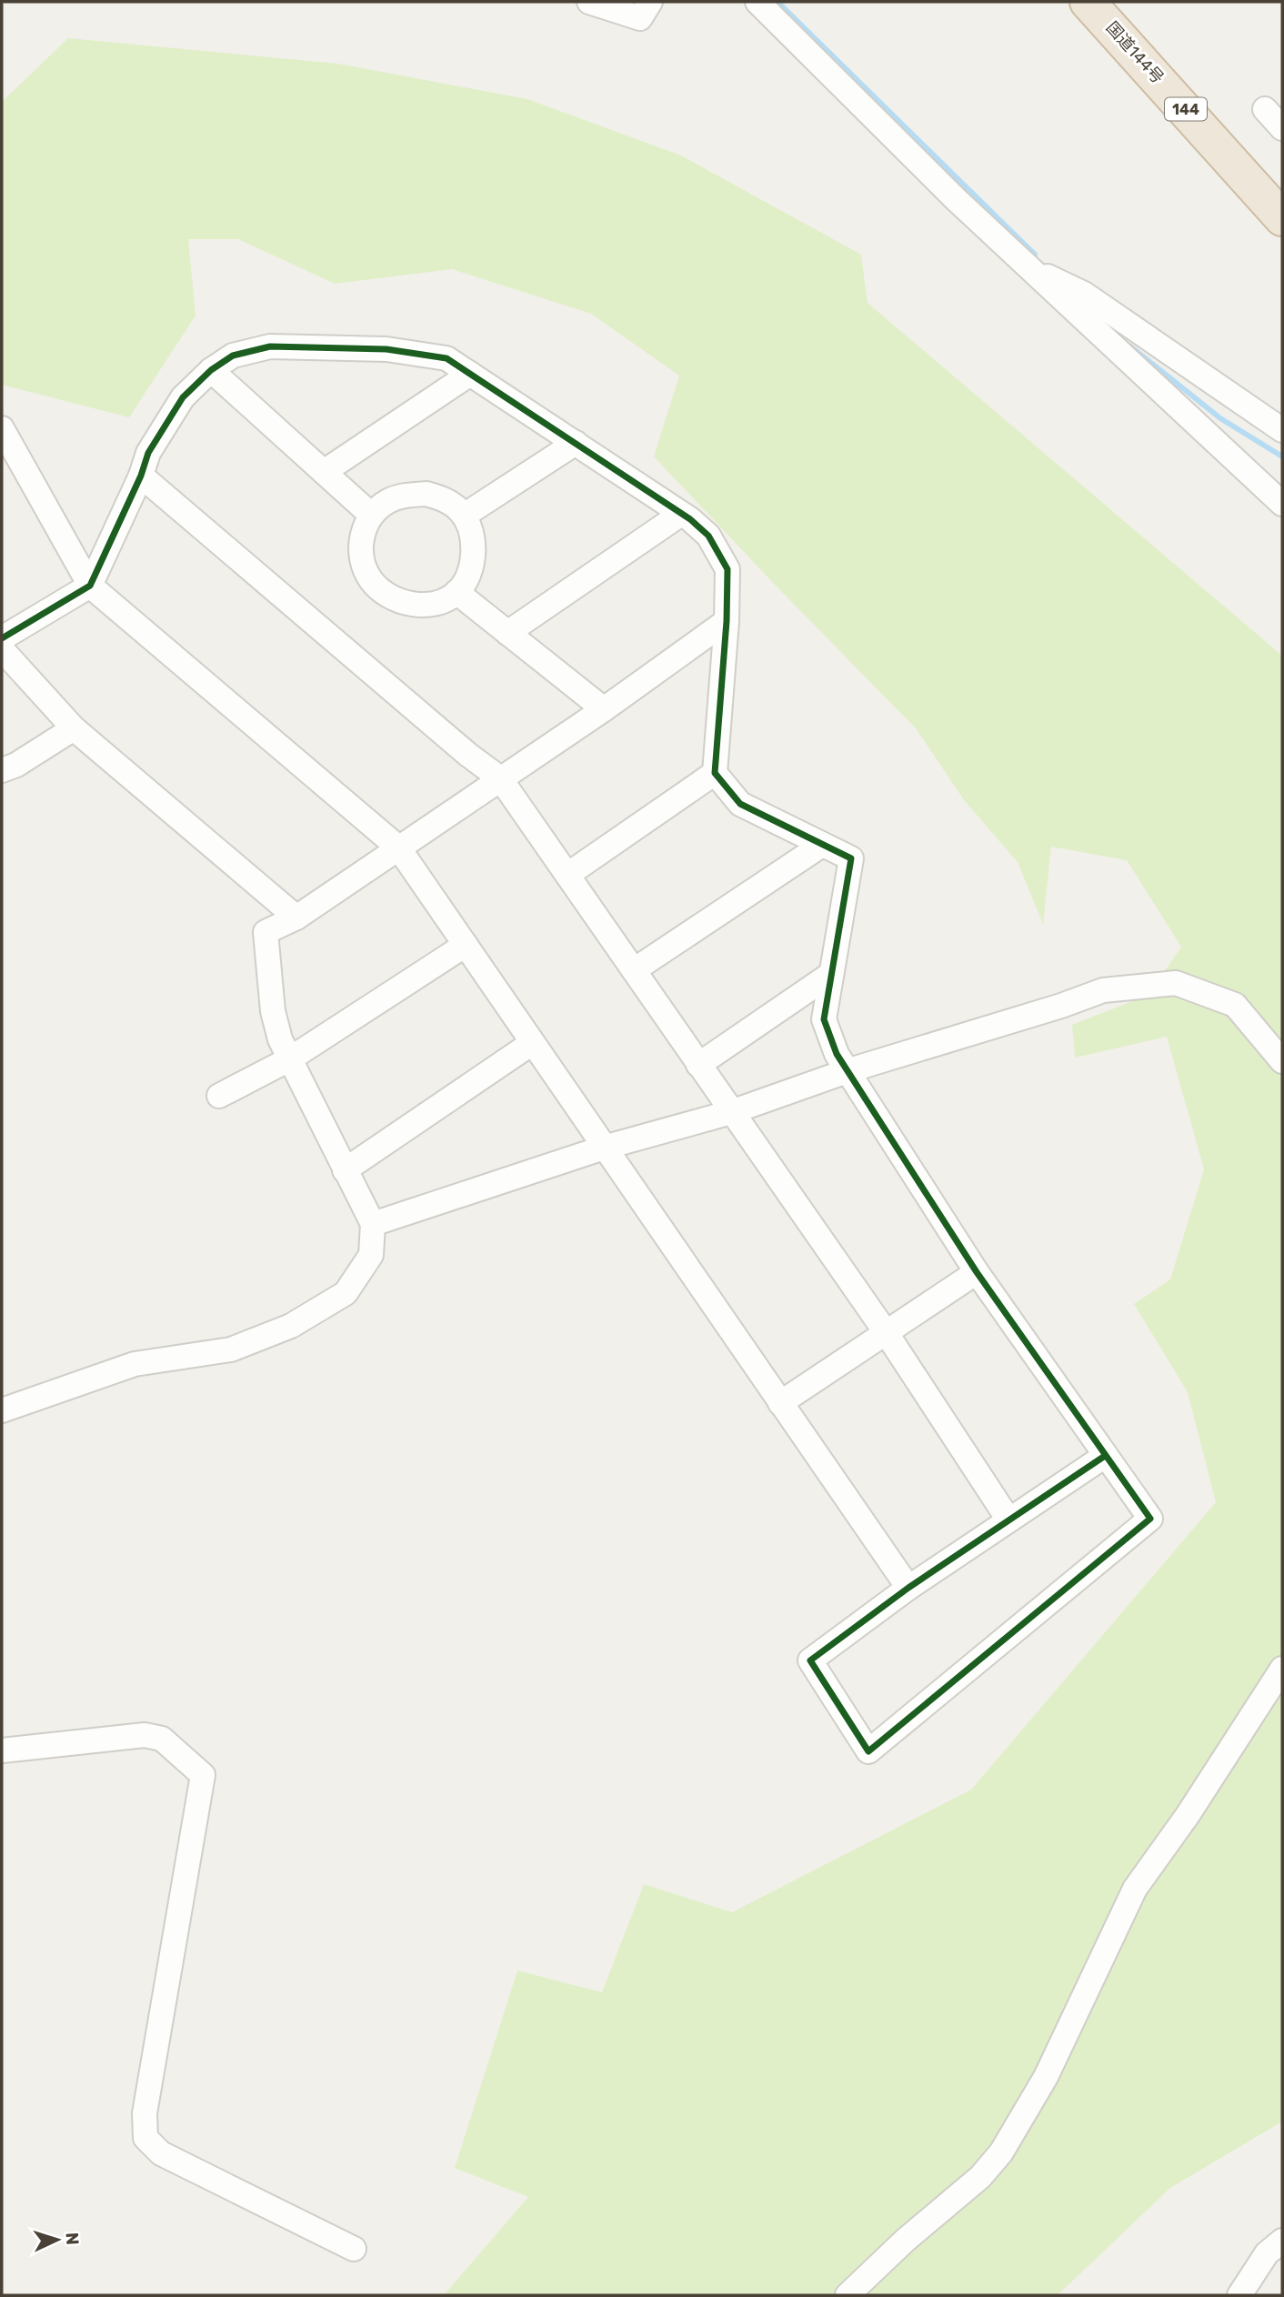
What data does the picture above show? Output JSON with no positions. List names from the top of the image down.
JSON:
{
  "streets": {
    "highway": ["国道144号", "144"]
  },
  "north": "right"
}
